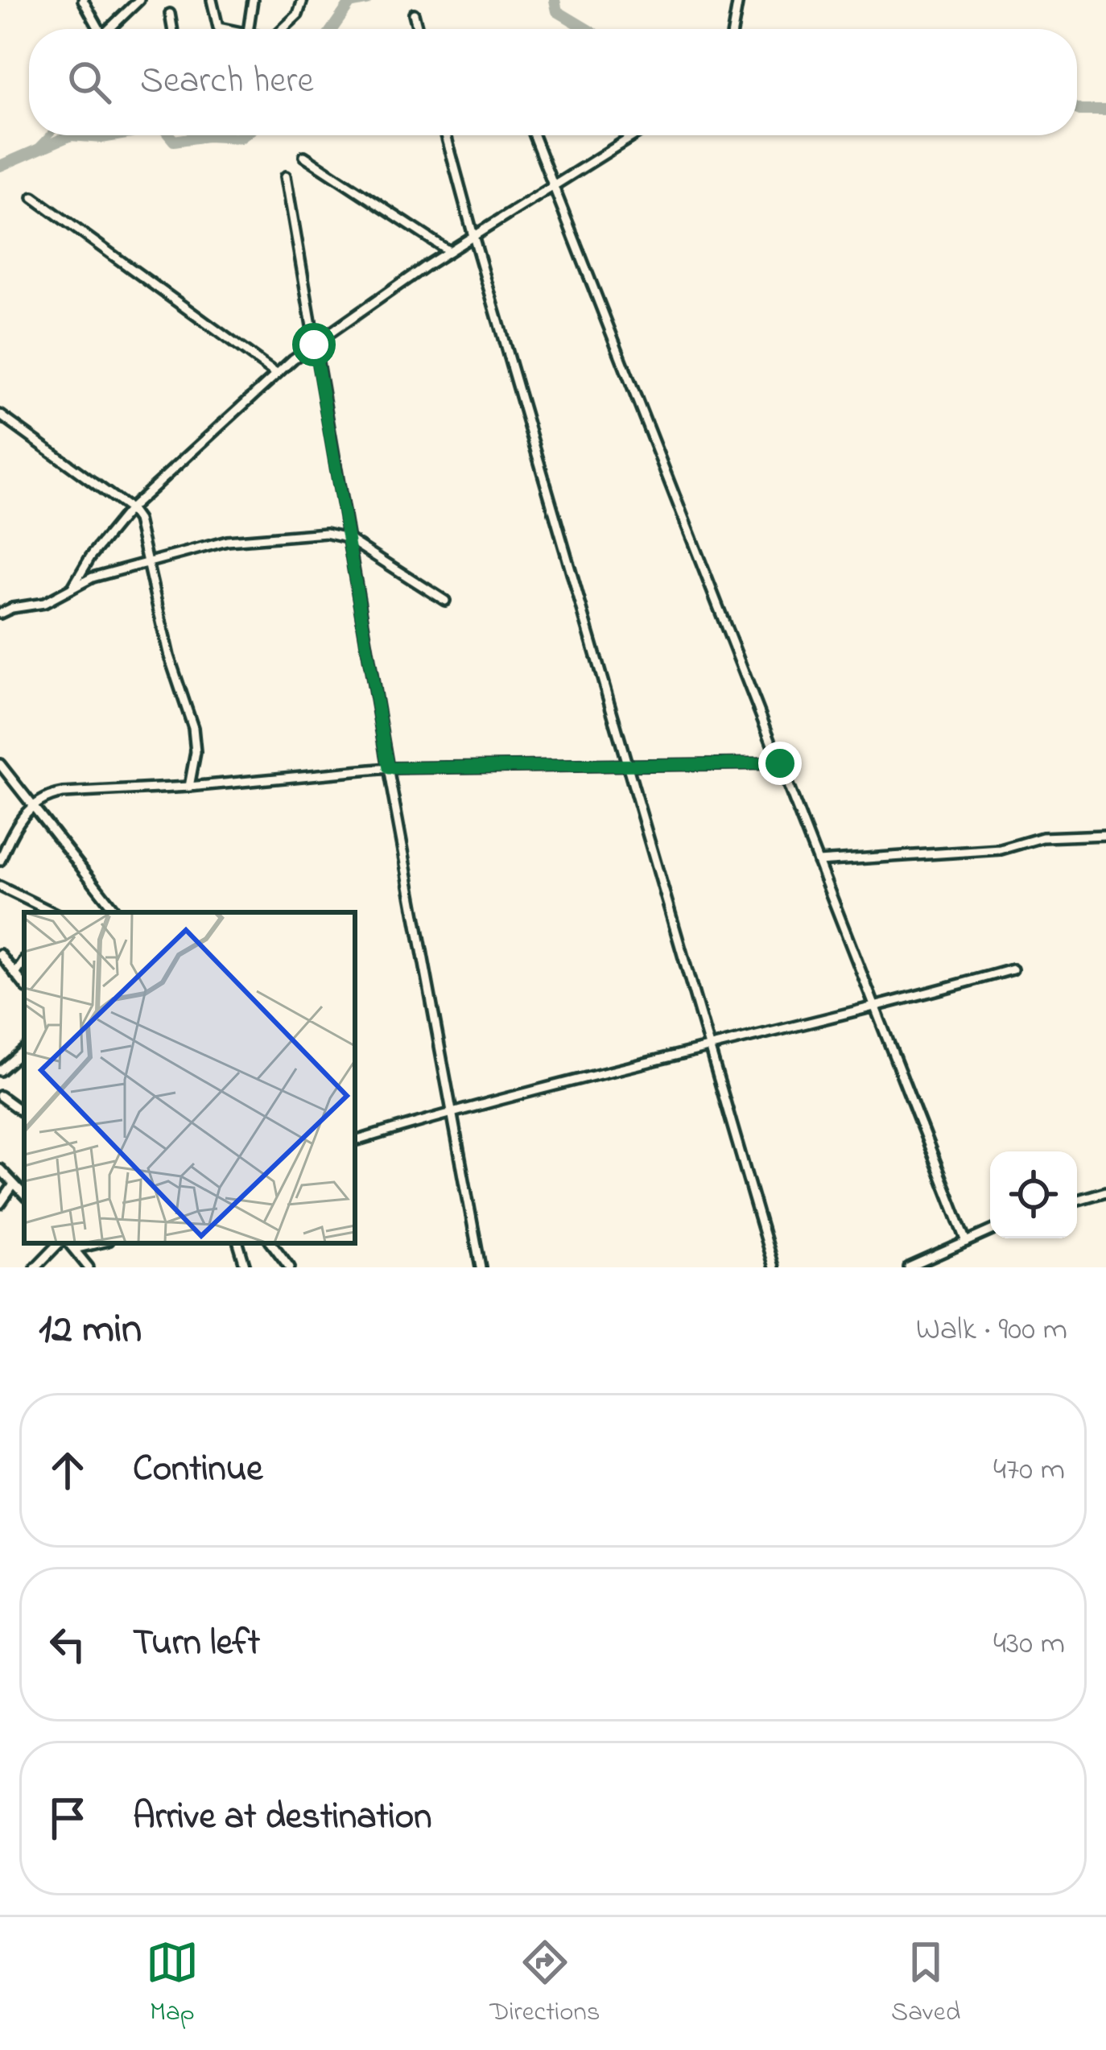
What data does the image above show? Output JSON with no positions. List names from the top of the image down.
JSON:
{
  "page": {
    "search": "Search here",
    "heading": ["12 min", "Walk · 900 m"],
    "list": [
      ["Continue", "470 m"],
      ["Turn left", "430 m"],
      "Arrive at destination"
    ],
    "nav": ["Map", "Directions", "Saved"]
  }
}
